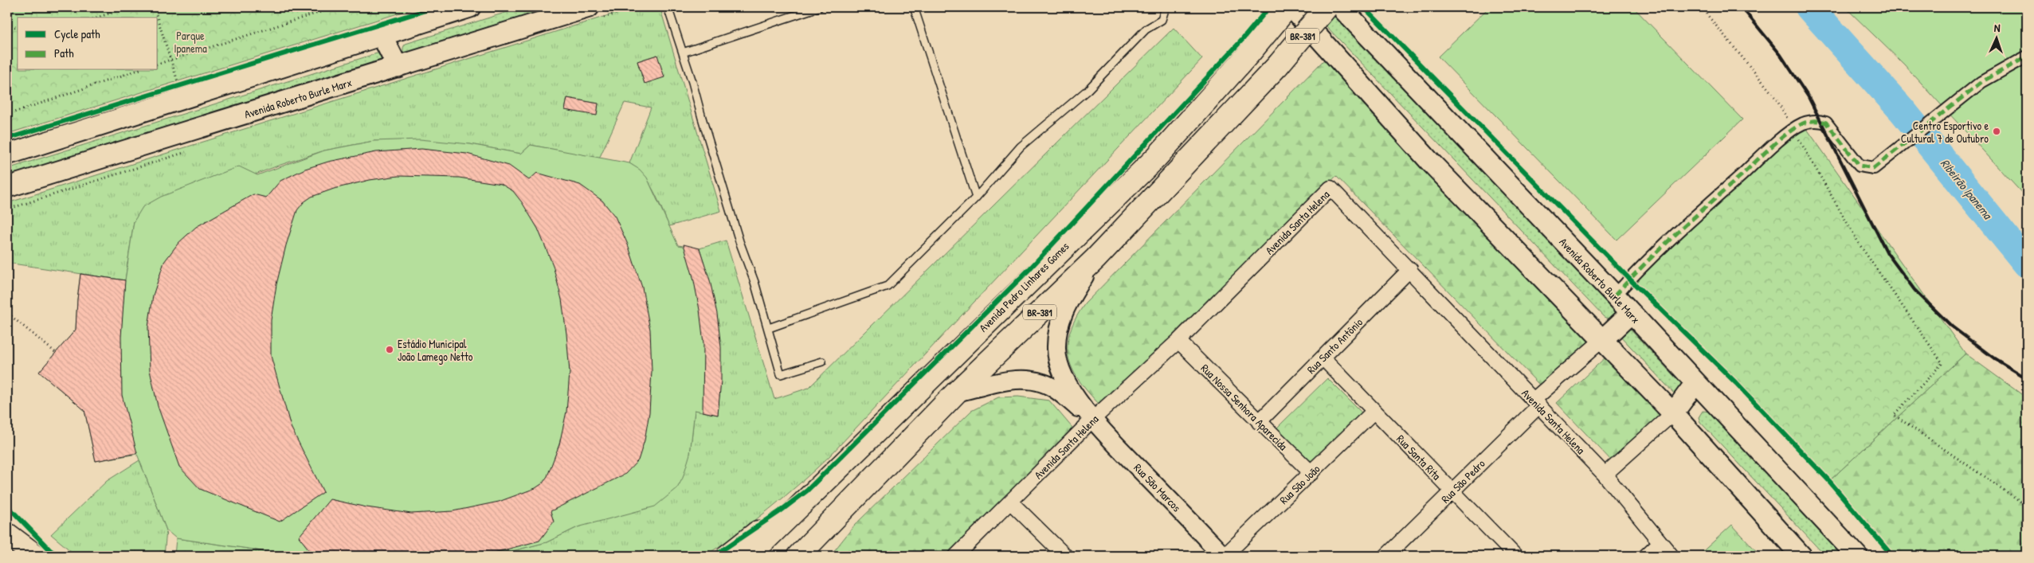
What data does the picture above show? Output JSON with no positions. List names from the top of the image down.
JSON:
{
  "streets": {
    "highway": ["BR-381", "Avenida Pedro Linhares Gomes"],
    "main road": ["Avenida Roberto Burle Marx"],
    "street": [
      "Avenida Santa Helena",
      "Rua Santo Antônio",
      "Rua Nossa Senhora Aparecida",
      "Rua Santa Rita",
      "Rua São Pedro",
      "Rua São João",
      "Rua São Marcos"
    ]
  },
  "crossings": [
    ["Avenida Santa Helena", "Rua Santo Antônio"],
    ["Avenida Santa Helena", "Rua Nossa Senhora Aparecida"],
    ["Avenida Santa Helena", "Rua São Pedro"],
    ["Avenida Santa Helena", "Rua São Marcos"],
    ["Rua Santo Antônio", "Rua Nossa Senhora Aparecida"],
    ["Rua Santo Antônio", "Rua Santa Rita"],
    ["Rua Nossa Senhora Aparecida", "Rua São João"],
    ["Rua Santa Rita", "Rua São Pedro"],
    ["Rua Santa Rita", "Rua São João"],
    ["Rua São João", "Rua São Marcos"]
  ],
  "water": ["Ribeirão Ipanema"],
  "parks": ["Parque Ipanema"],
  "places": ["Centro Esportivo e Cultural 7 de Outubro", "Estádio Municipal João Lamego Netto"],
  "legend": ["Cycle path", "Path"],
  "north": "top"
}
